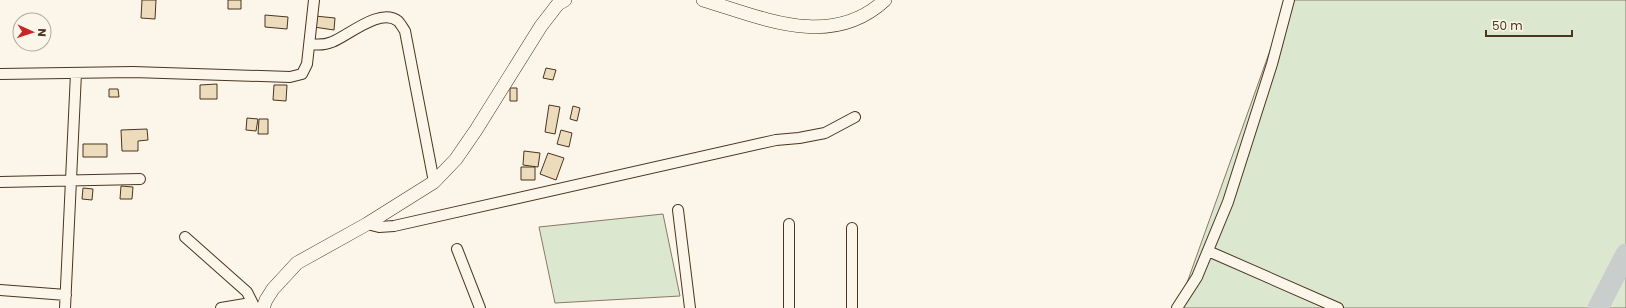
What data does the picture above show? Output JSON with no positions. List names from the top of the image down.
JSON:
{
  "scale_bar": "50 m",
  "north": "right"
}
